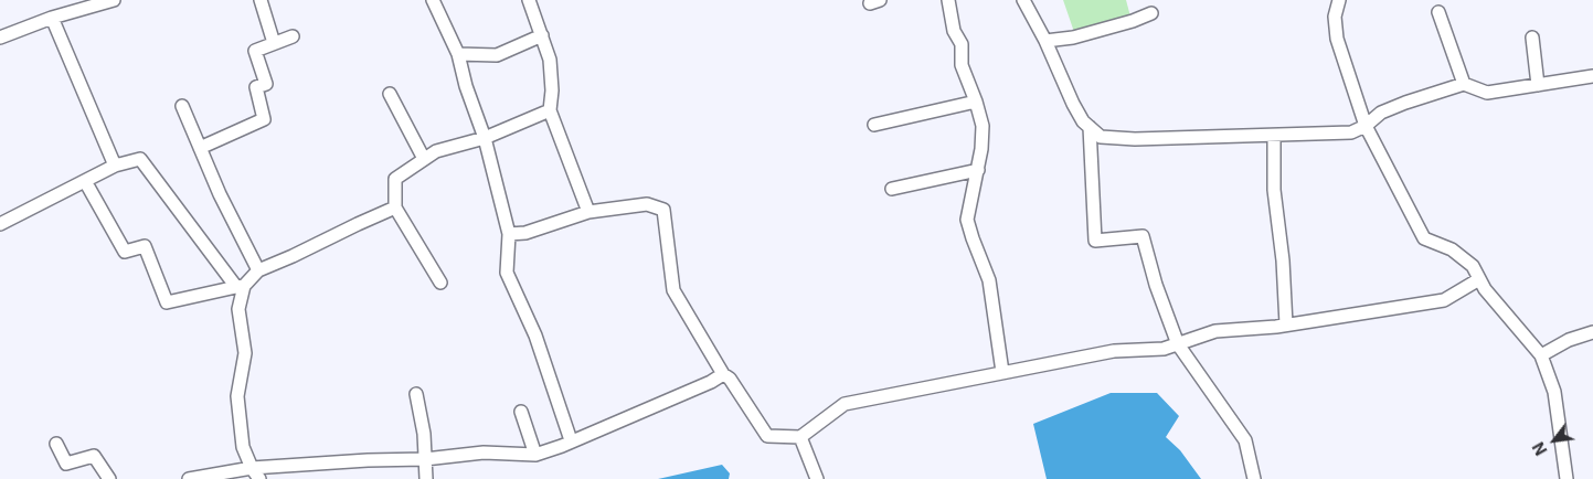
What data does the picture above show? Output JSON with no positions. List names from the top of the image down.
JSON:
{
  "north": "bottom left"
}
